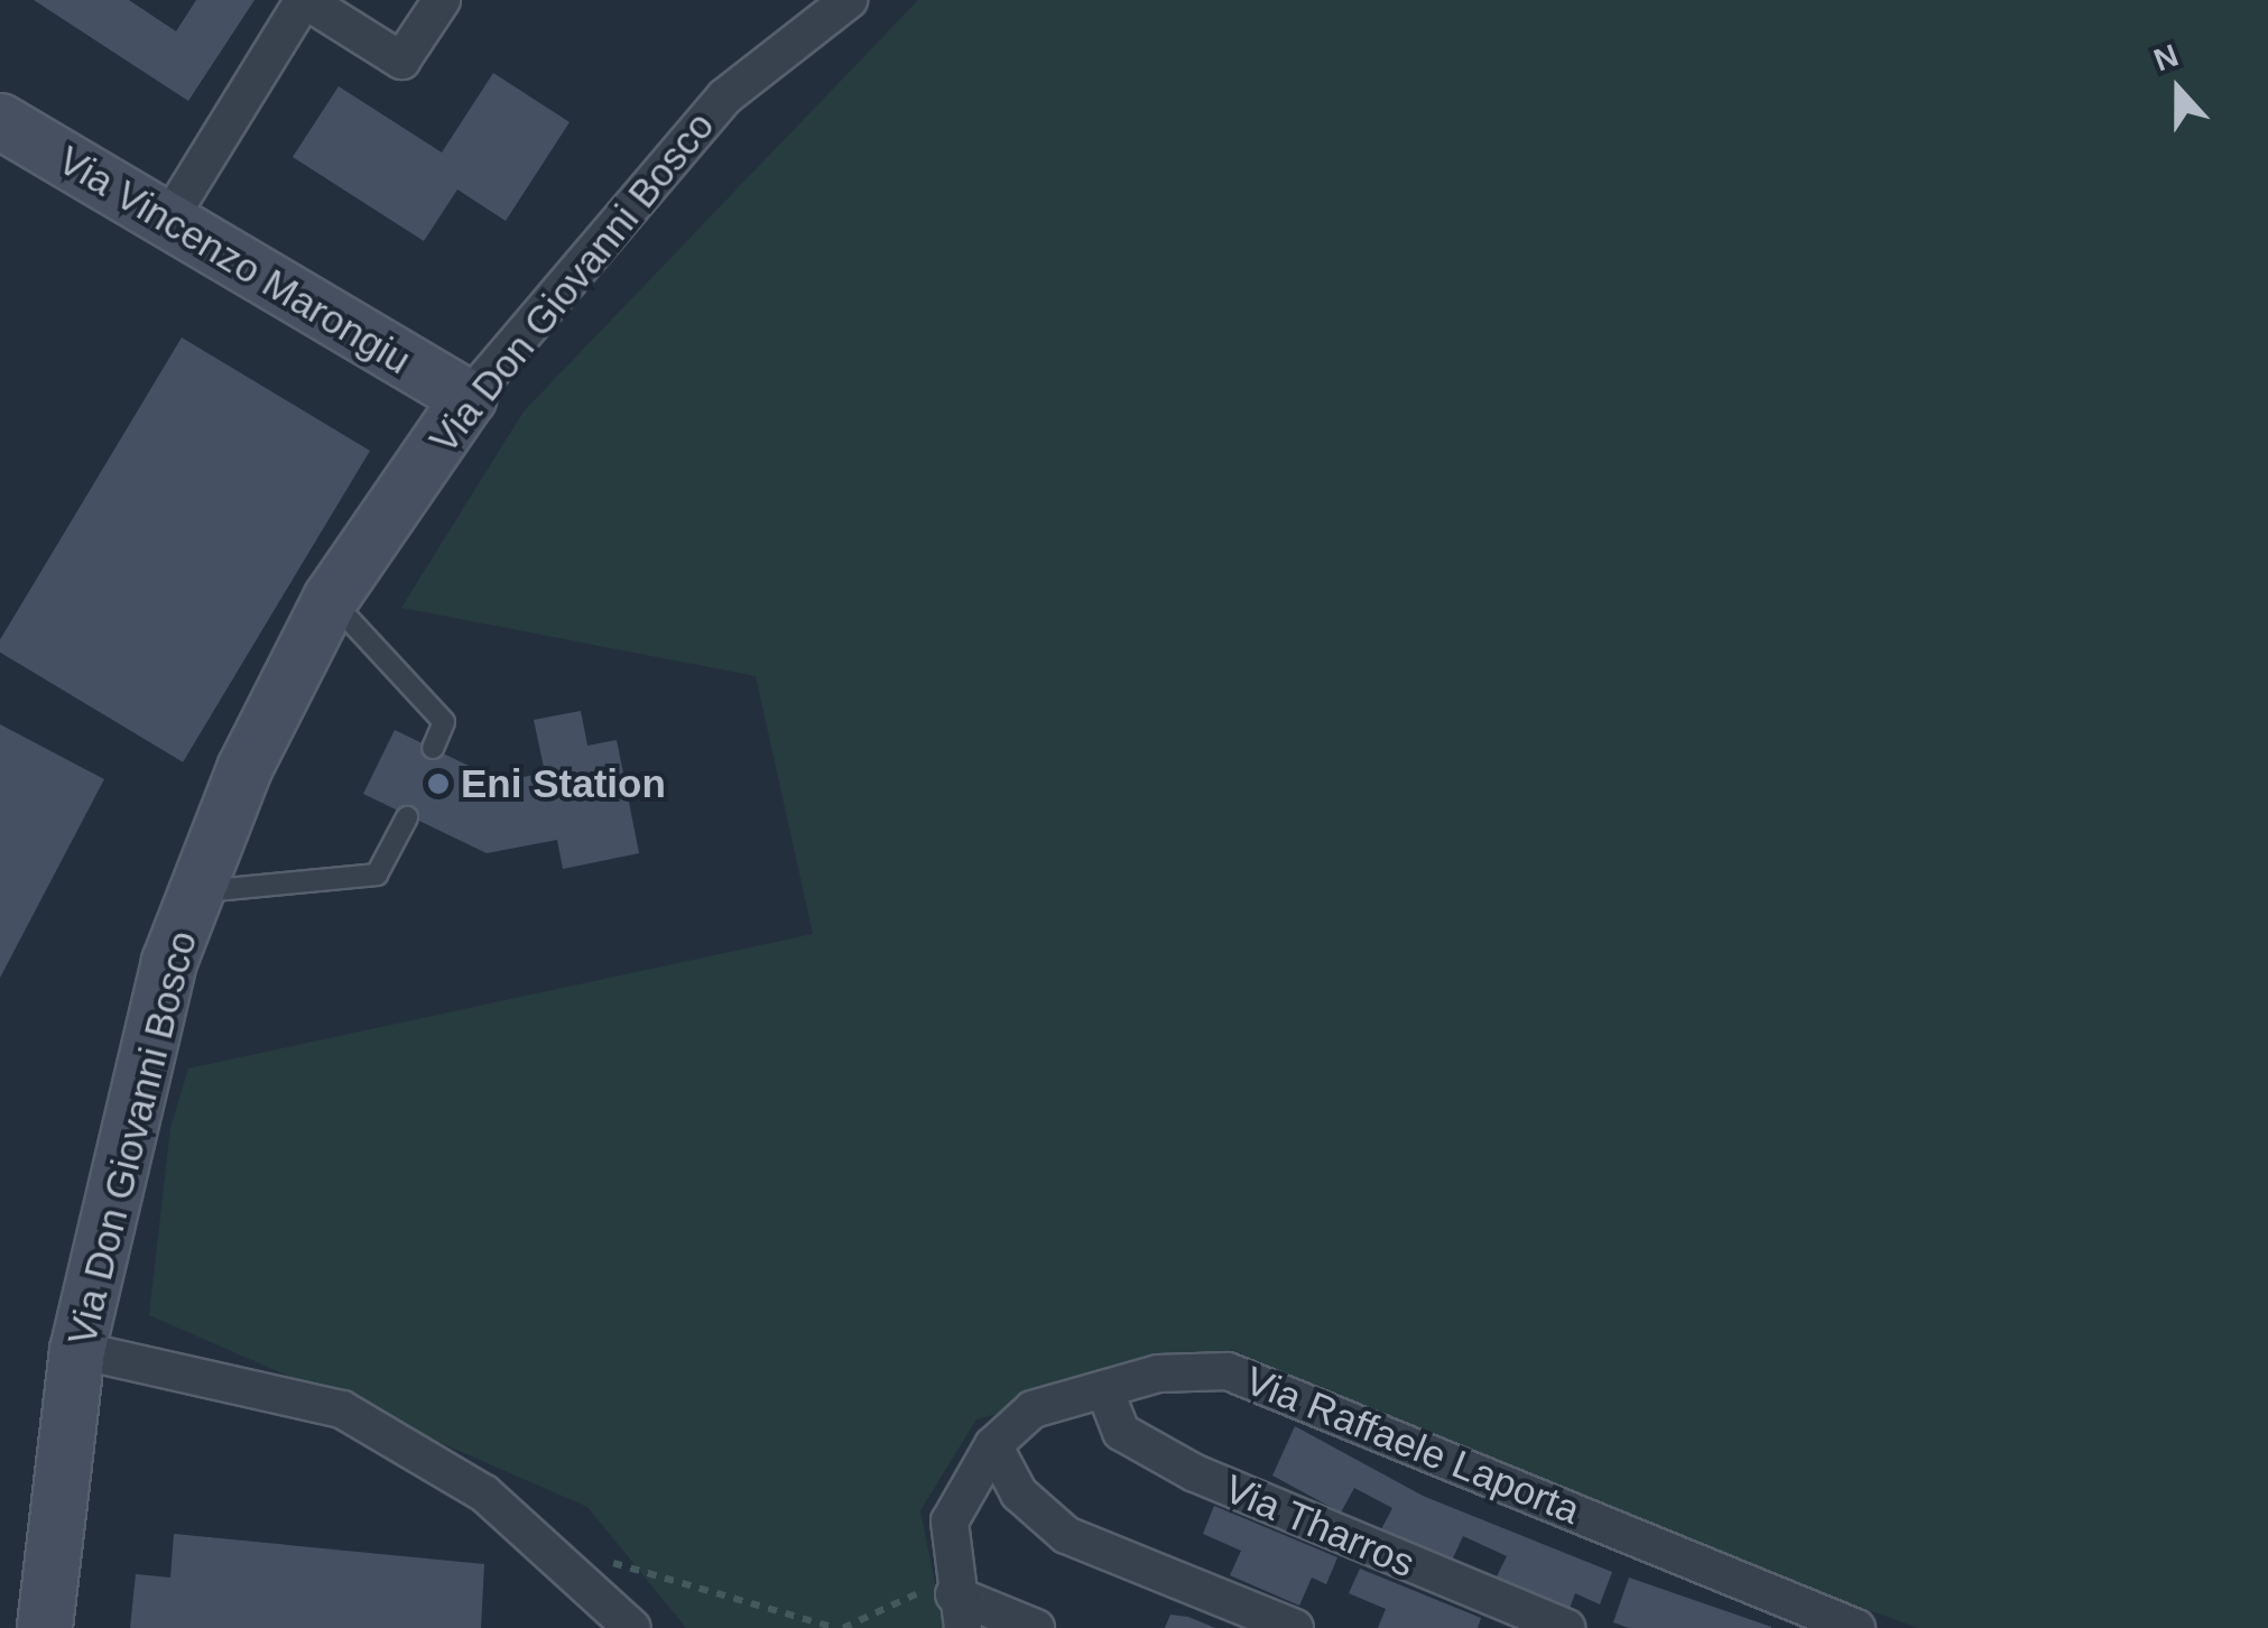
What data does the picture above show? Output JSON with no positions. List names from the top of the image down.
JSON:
{
  "streets": {
    "main road": ["Via Vincenzo Marongiu", "Via Don Giovanni Bosco"],
    "street": ["Via Raffaele Laporta", "Via Tharros"]
  },
  "crossings": [
    ["Via Vincenzo Marongiu", "Via Don Giovanni Bosco"],
    ["Via Raffaele Laporta", "Via Tharros"]
  ],
  "places": ["Eni Station"],
  "north": "top"
}
